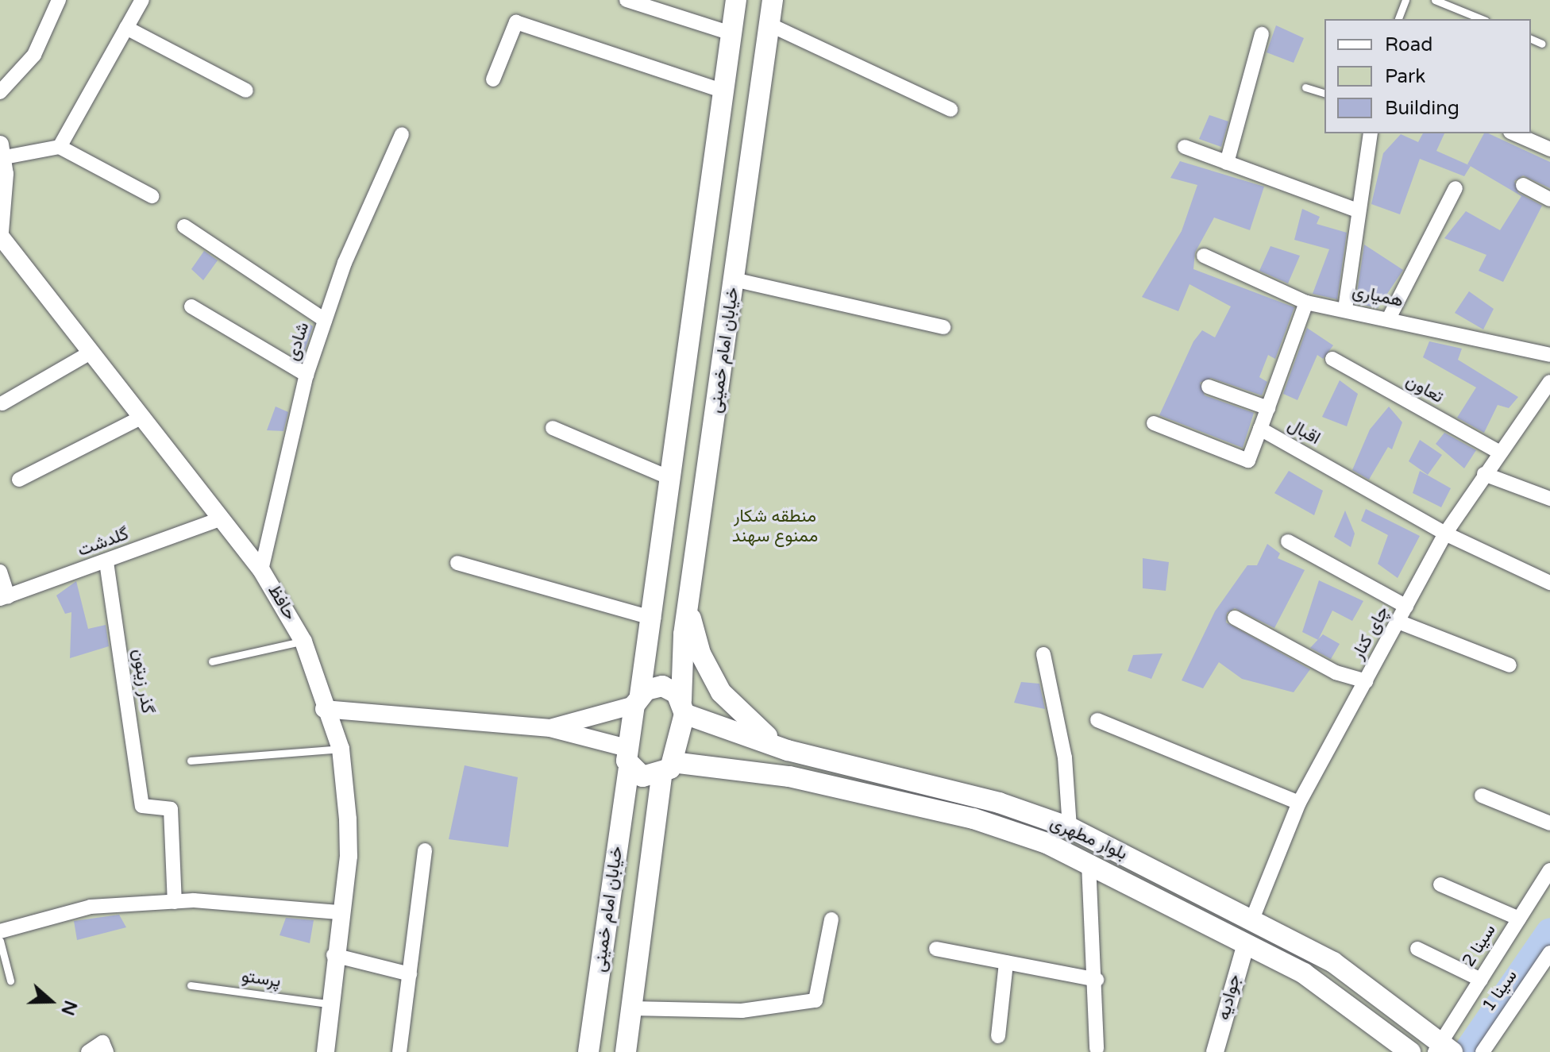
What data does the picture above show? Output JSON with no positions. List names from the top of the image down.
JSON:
{
  "streets": {
    "main road": ["خیابان امام خمینی", "بلوار مطهری"],
    "street": [
      "همیاری",
      "شادی",
      "تعاون",
      "اقبال",
      "گلدشت",
      "حافظ",
      "چای کنار",
      "گذر زیتون",
      "سینا 2",
      "سینا 1",
      "جوادیه"
    ],
    "lane": ["پرستو"]
  },
  "crossings": [
    ["همیاری", "اقبال"],
    ["شادی", "حافظ"],
    ["خیابان امام خمینی", "بلوار مطهری"],
    ["تعاون", "چای کنار"],
    ["اقبال", "چای کنار"],
    ["گلدشت", "حافظ"],
    ["گلدشت", "گذر زیتون"],
    ["حافظ", "پرستو"],
    ["چای کنار", "بلوار مطهری"],
    ["بلوار مطهری", "سینا 2"],
    ["بلوار مطهری", "جوادیه"]
  ],
  "parks": ["منطقه شکار ممنوع سهند"],
  "legend": ["Road", "Park", "Building"],
  "north": "right"
}
